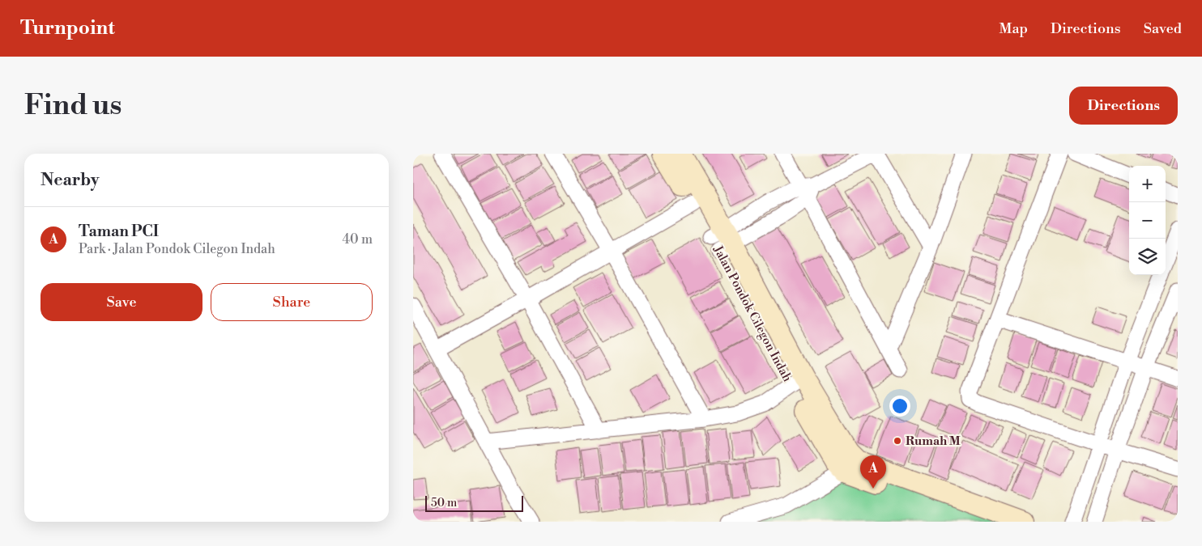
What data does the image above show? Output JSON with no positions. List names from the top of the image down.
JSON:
{
  "streets": {
    "street": ["Jalan Pondok Cilegon Indah"]
  },
  "places": ["Rumah M"],
  "scale_bar": "50 m",
  "page": {
    "header": "Turnpoint",
    "nav": ["Map", "Directions", "Saved"],
    "buttons": [
      "Directions",
      ["Save", "Share"]
    ],
    "title": "Find us",
    "heading": "Nearby",
    "map_buttons": ["+", "−"],
    "list": [
      {
        "mark": "A",
        "name": "Taman PCI",
        "note": "Park · Jalan Pondok Cilegon Indah",
        "value": "40 m"
      }
    ],
    "pins": "A",
    "scale": "50 m"
  }
}
